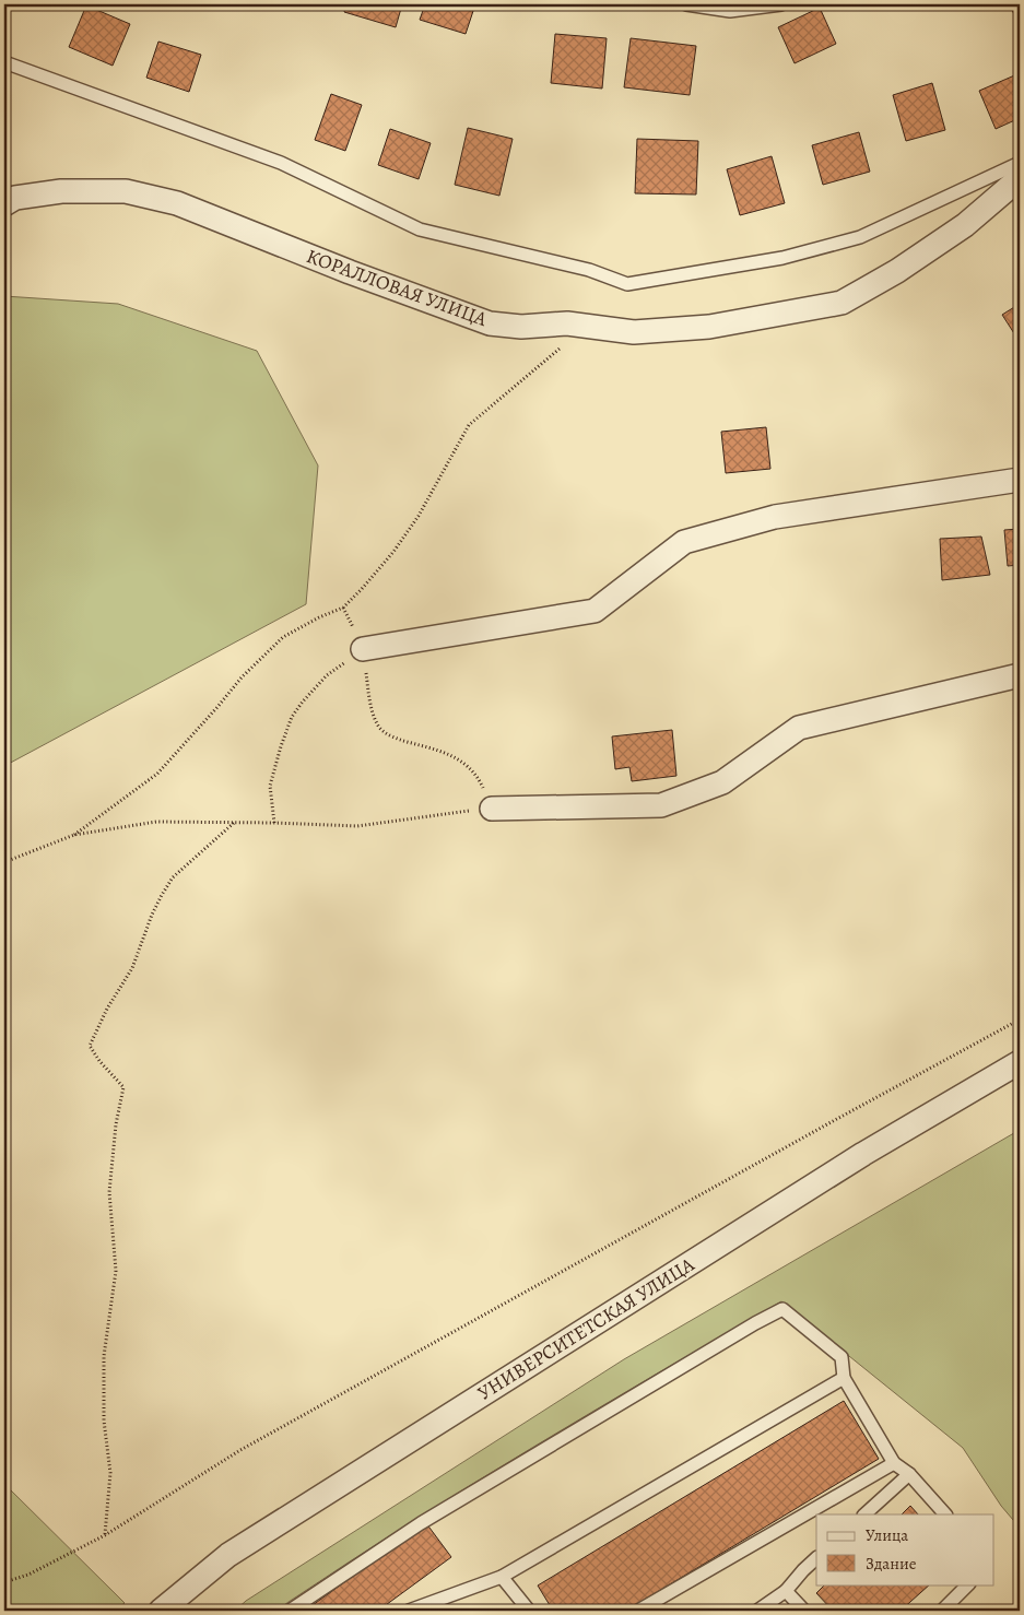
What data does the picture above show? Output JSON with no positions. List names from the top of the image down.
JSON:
{
  "streets": {
    "street": ["КОРАЛЛОВАЯ УЛИЦА", "УНИВЕРСИТЕТСКАЯ УЛИЦА"]
  },
  "legend": ["Улица", "Здание"]
}
